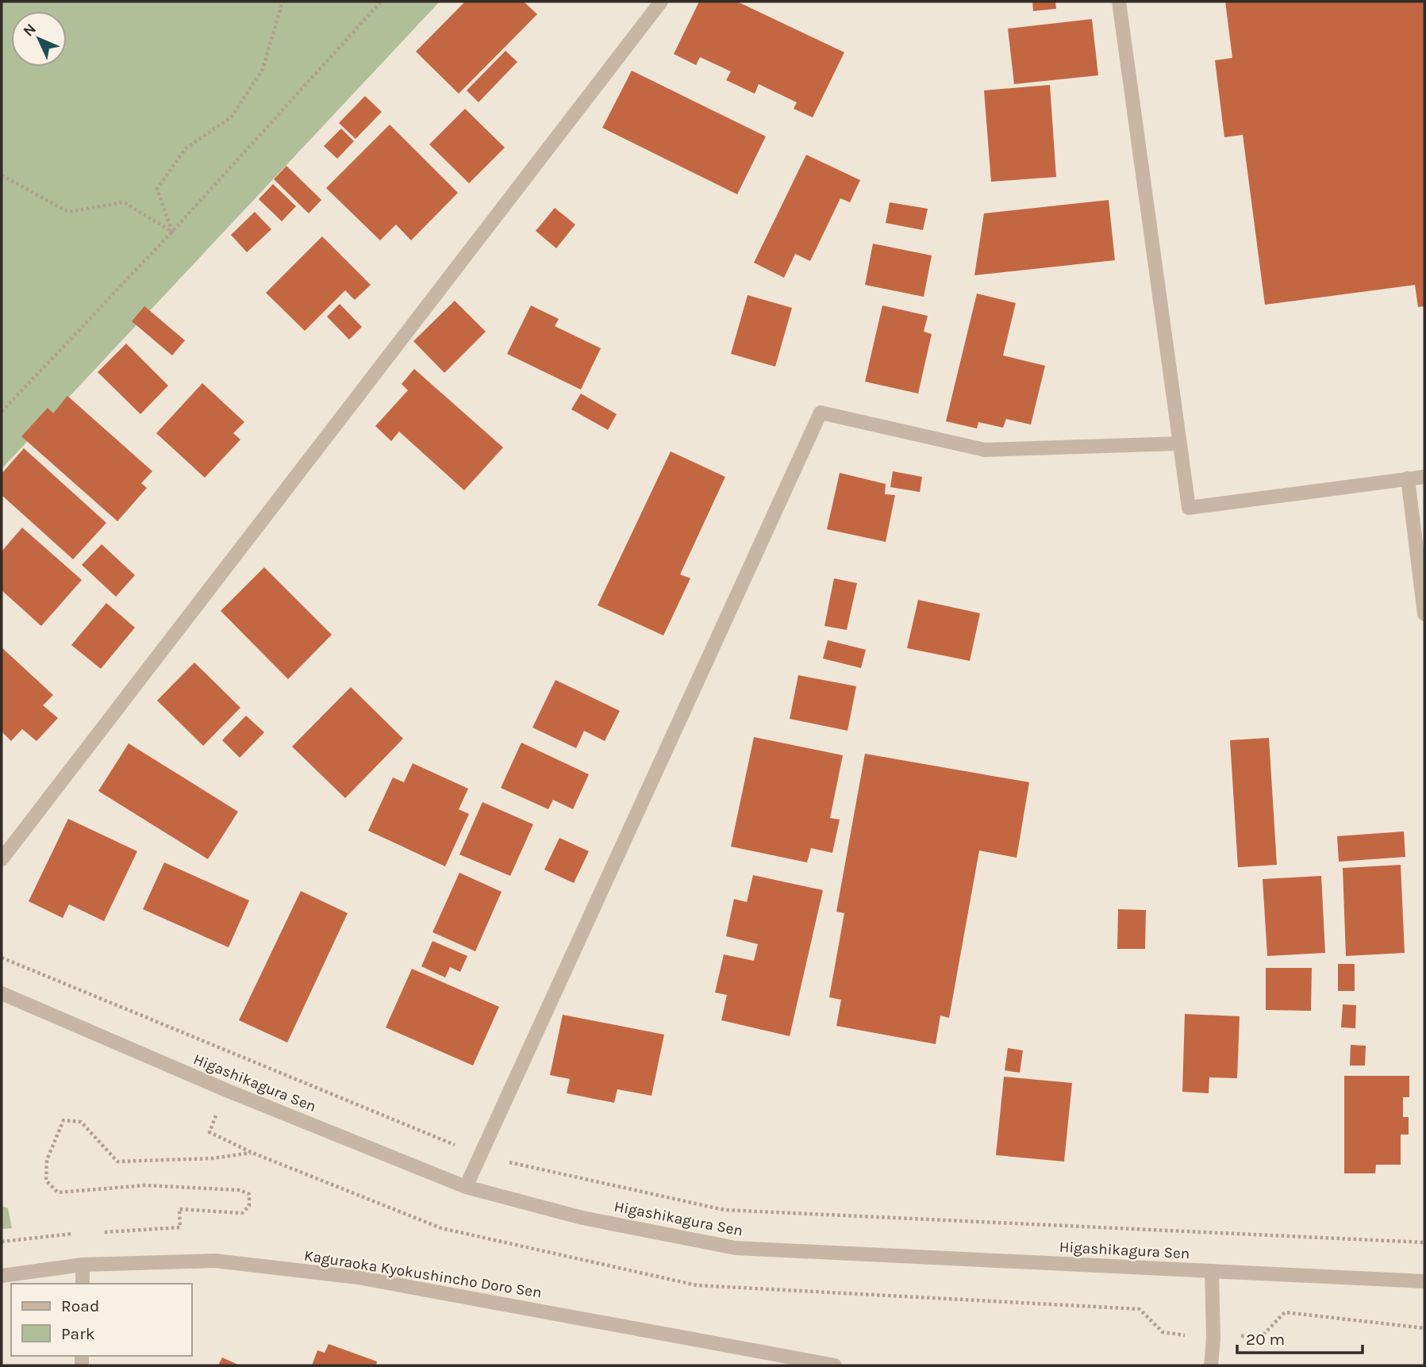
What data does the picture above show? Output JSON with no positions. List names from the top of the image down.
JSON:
{
  "streets": {
    "street": ["Higashikagura Sen", "Kaguraoka Kyokushincho Doro Sen"]
  },
  "legend": ["Road", "Park"],
  "scale_bar": "20 m",
  "north": "top left"
}
